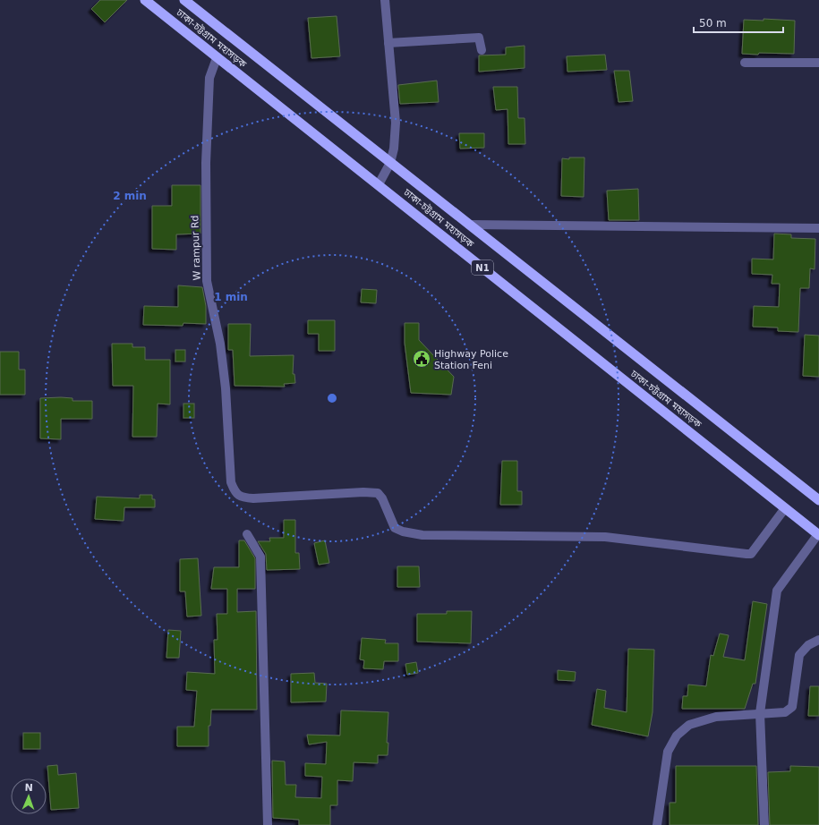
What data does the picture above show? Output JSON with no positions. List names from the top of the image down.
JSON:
{
  "streets": {
    "highway": ["ঢাকা-চট্টগ্রাম মহাসড়ক", "N1"],
    "street": ["W rampur Rd"]
  },
  "crossings": [
    ["ঢাকা-চট্টগ্রাম মহাসড়ক", "W rampur Rd"]
  ],
  "places": {
    "public building": ["Highway Police Station Feni"]
  },
  "scale_bar": "50 m",
  "north": "top",
  "rings": ["2 min", "1 min"]
}
